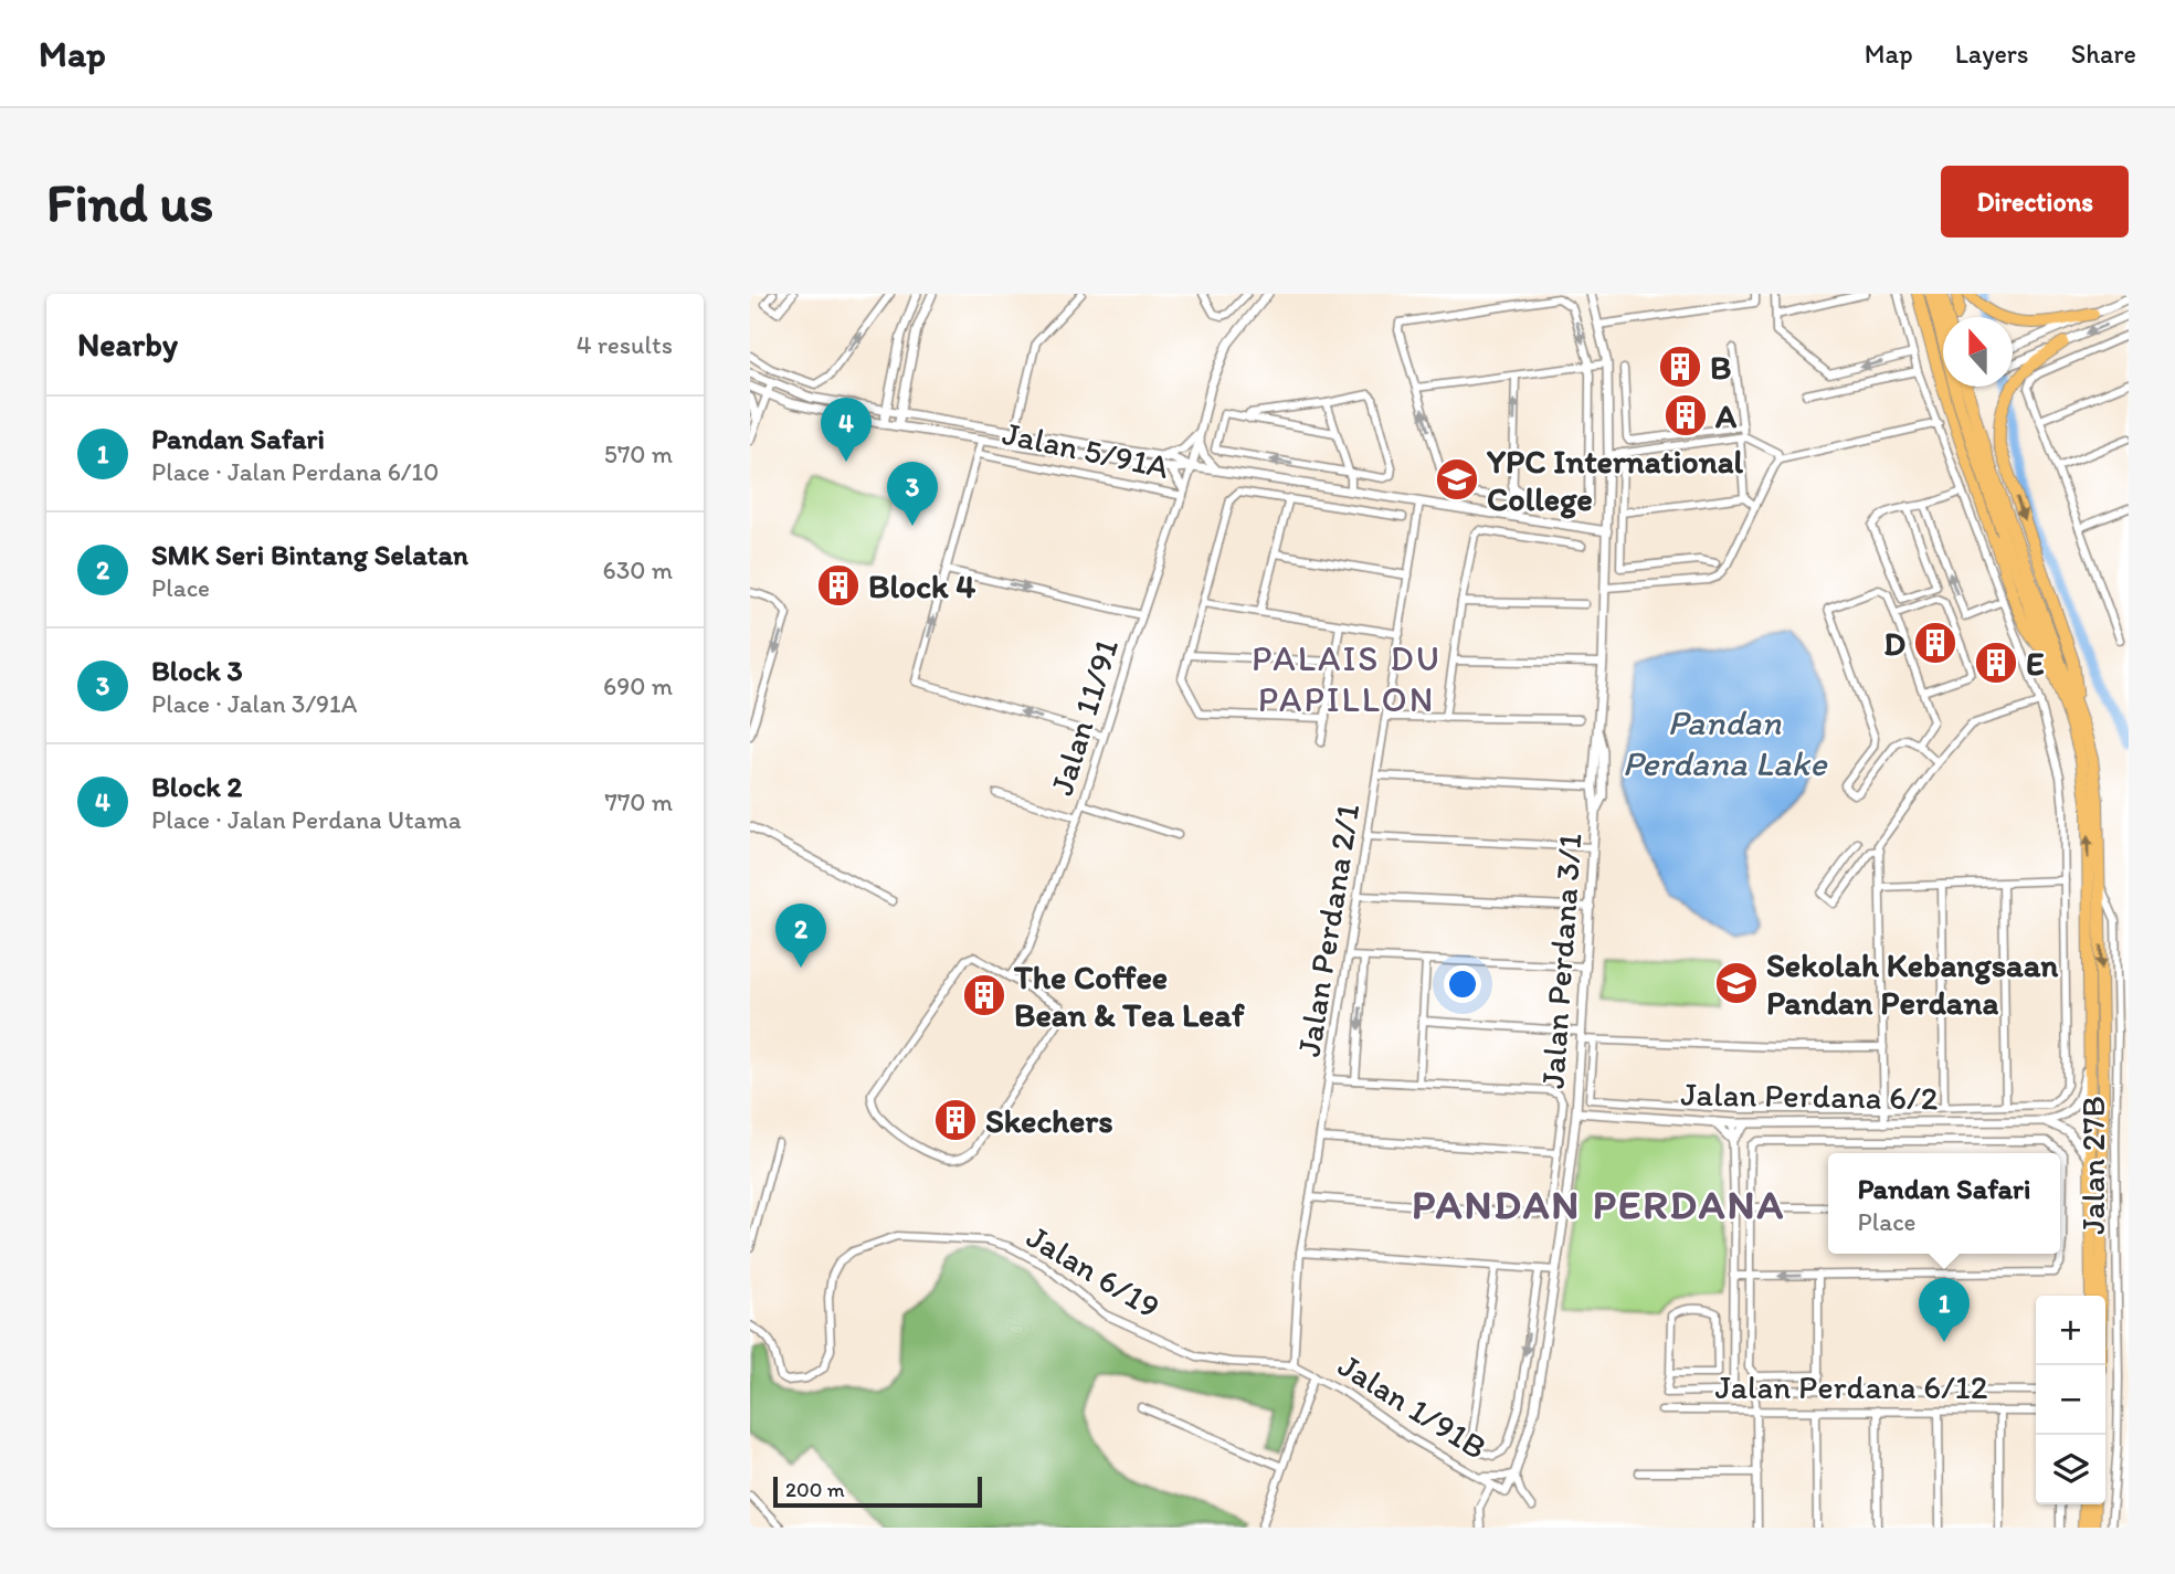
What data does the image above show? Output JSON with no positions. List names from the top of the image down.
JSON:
{
  "streets": {
    "street": [
      "Jalan 5/91A",
      "Jalan 11/91",
      "Jalan Perdana 2/1",
      "Jalan Perdana 3/1",
      "Jalan Perdana 6/2",
      "Jalan 27B",
      "Jalan 6/19",
      "Jalan Perdana 6/12",
      "Jalan 1/91B"
    ]
  },
  "crossings": [
    ["Jalan 5/91A", "Jalan 11/91"],
    ["Jalan Perdana 2/1", "Jalan 6/19"],
    ["Jalan Perdana 2/1", "Jalan 1/91B"],
    ["Jalan Perdana 3/1", "Jalan Perdana 6/2"],
    ["Jalan Perdana 3/1", "Jalan 1/91B"],
    ["Jalan 6/19", "Jalan 1/91B"]
  ],
  "districts": ["PALAIS DU PAPILLON", "PANDAN PERDANA"],
  "water": ["Pandan Perdana Lake"],
  "places": {
    "building": [
      "B",
      "A",
      "Block 4",
      "D",
      "E",
      "The Coffee Bean & Tea Leaf",
      "Skechers"
    ],
    "school or university": ["YPC International College", "Sekolah Kebangsaan Pandan Perdana"]
  },
  "scale_bar": "200 m",
  "north": "top",
  "page": {
    "header": "Map",
    "nav": ["Map", "Layers", "Share"],
    "buttons": "Directions",
    "title": "Find us",
    "heading": ["Nearby", "4 results"],
    "list": [
      {
        "mark": "1",
        "name": "Pandan Safari",
        "note": "Place · Jalan Perdana 6/10",
        "value": "570 m"
      },
      {
        "mark": "2",
        "name": "SMK Seri Bintang Selatan",
        "note": "Place",
        "value": "630 m"
      },
      {
        "mark": "3",
        "name": "Block 3",
        "note": "Place · Jalan 3/91A",
        "value": "690 m"
      },
      {
        "mark": "4",
        "name": "Block 2",
        "note": "Place · Jalan Perdana Utama",
        "value": "770 m"
      }
    ],
    "pins": [
      "4",
      "3",
      "2",
      "1"
    ],
    "popup": ["Pandan Safari", "Place"],
    "map_buttons": ["+", "−"],
    "scale": "200 m"
  }
}
